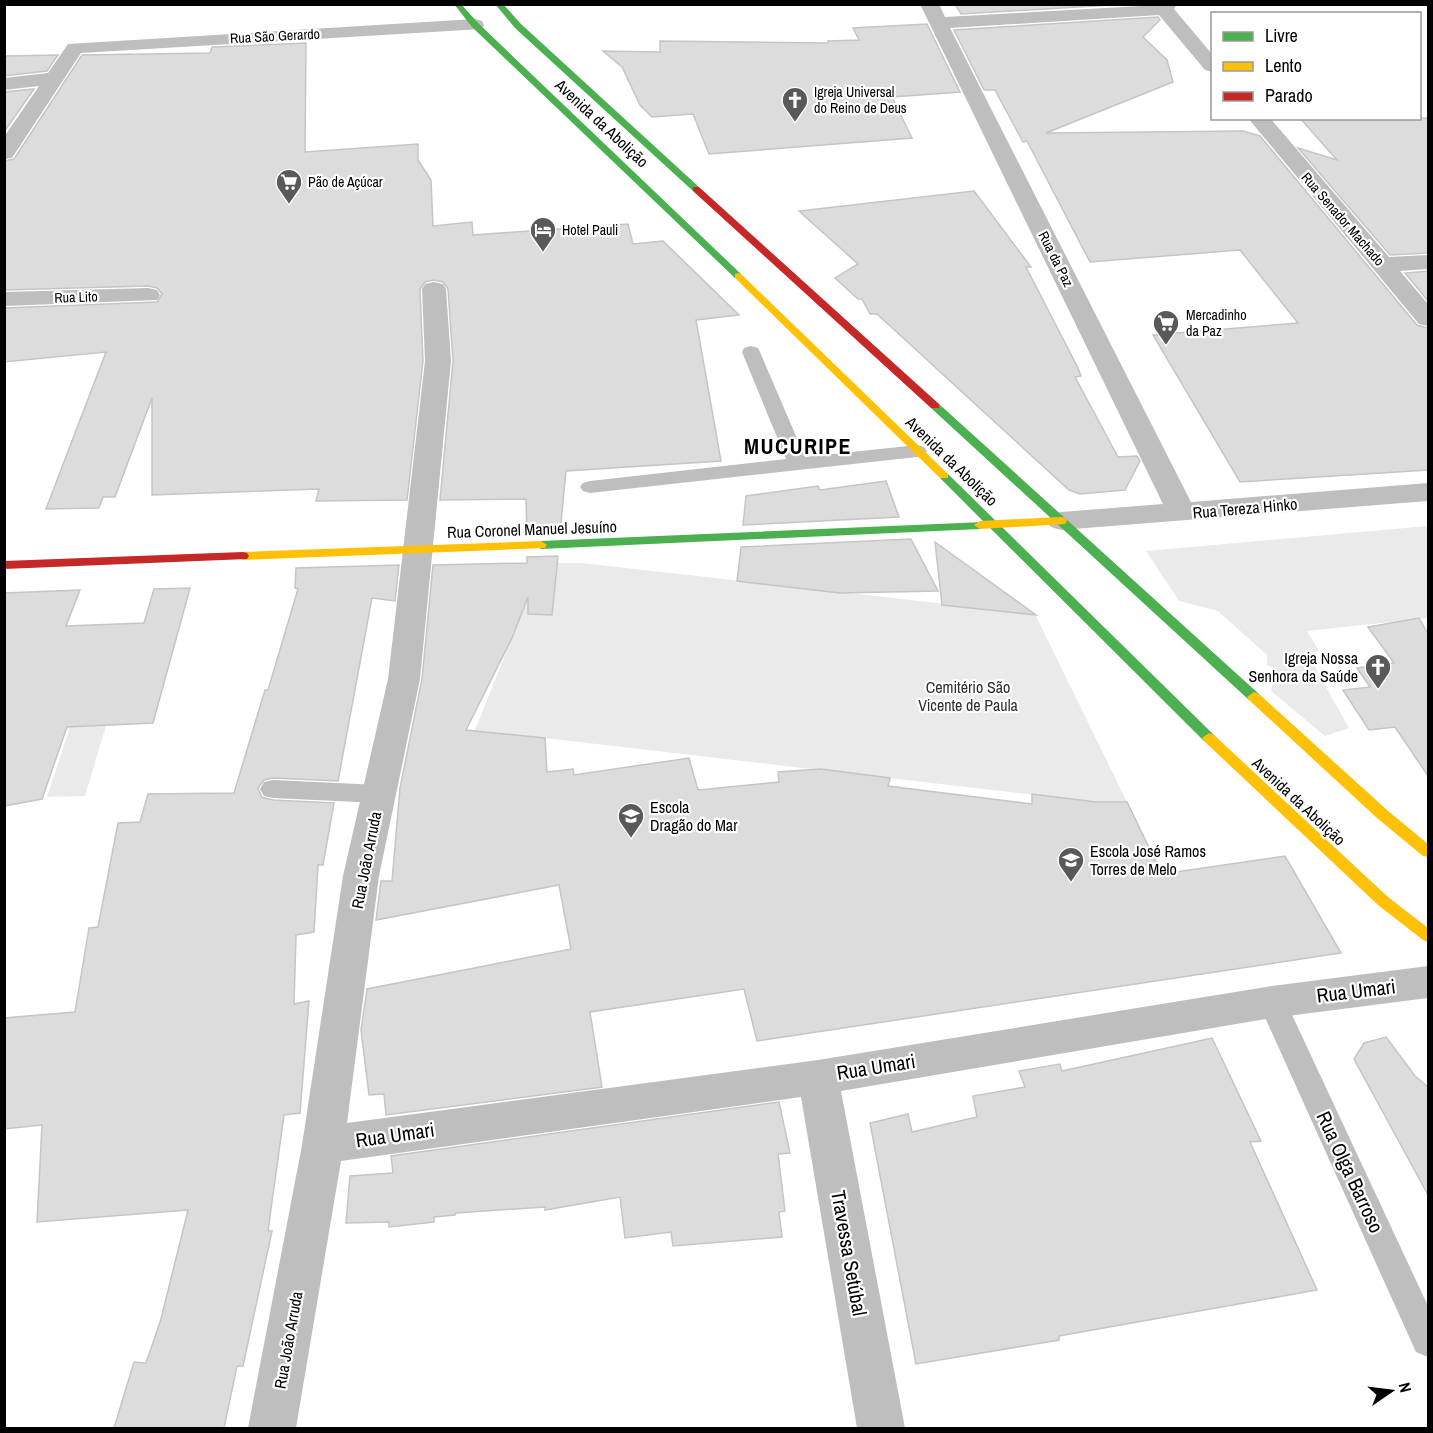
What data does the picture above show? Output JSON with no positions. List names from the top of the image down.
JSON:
{
  "streets": {
    "main road": ["Avenida da Abolição", "Rua Coronel Manuel Jesuíno"],
    "street": [
      "Rua São Gerardo",
      "Rua Senador Machado",
      "Rua da Paz",
      "Rua Lito",
      "Rua Tereza Hinko",
      "Rua João Arruda",
      "Rua Umari",
      "Travessa Setúbal"
    ],
    "lane": ["Rua Olga Barroso"]
  },
  "crossings": [
    ["Rua São Gerardo", "Avenida da Abolição"],
    ["Avenida da Abolição", "Rua Tereza Hinko"],
    ["Avenida da Abolição", "Rua Coronel Manuel Jesuíno"],
    ["Rua da Paz", "Rua Tereza Hinko"],
    ["Rua Tereza Hinko", "Rua Coronel Manuel Jesuíno"],
    ["Rua Coronel Manuel Jesuíno", "Rua João Arruda"],
    ["Rua João Arruda", "Rua Umari"],
    ["Rua Umari", "Rua Olga Barroso"],
    ["Rua Umari", "Travessa Setúbal"]
  ],
  "districts": ["MUCURIPE"],
  "parks": ["Cemitério São Vicente de Paula"],
  "places": {
    "church": ["Igreja Universal do Reino de Deus", "Igreja Nossa Senhora da Saúde"],
    "supermarket": ["Pão de Açúcar", "Mercadinho da Paz"],
    "hotel": ["Hotel Pauli"],
    "school or university": ["Escola Dragão do Mar", "Escola José Ramos Torres de Melo"]
  },
  "legend": ["Livre", "Lento", "Parado"],
  "north": "right"
}
